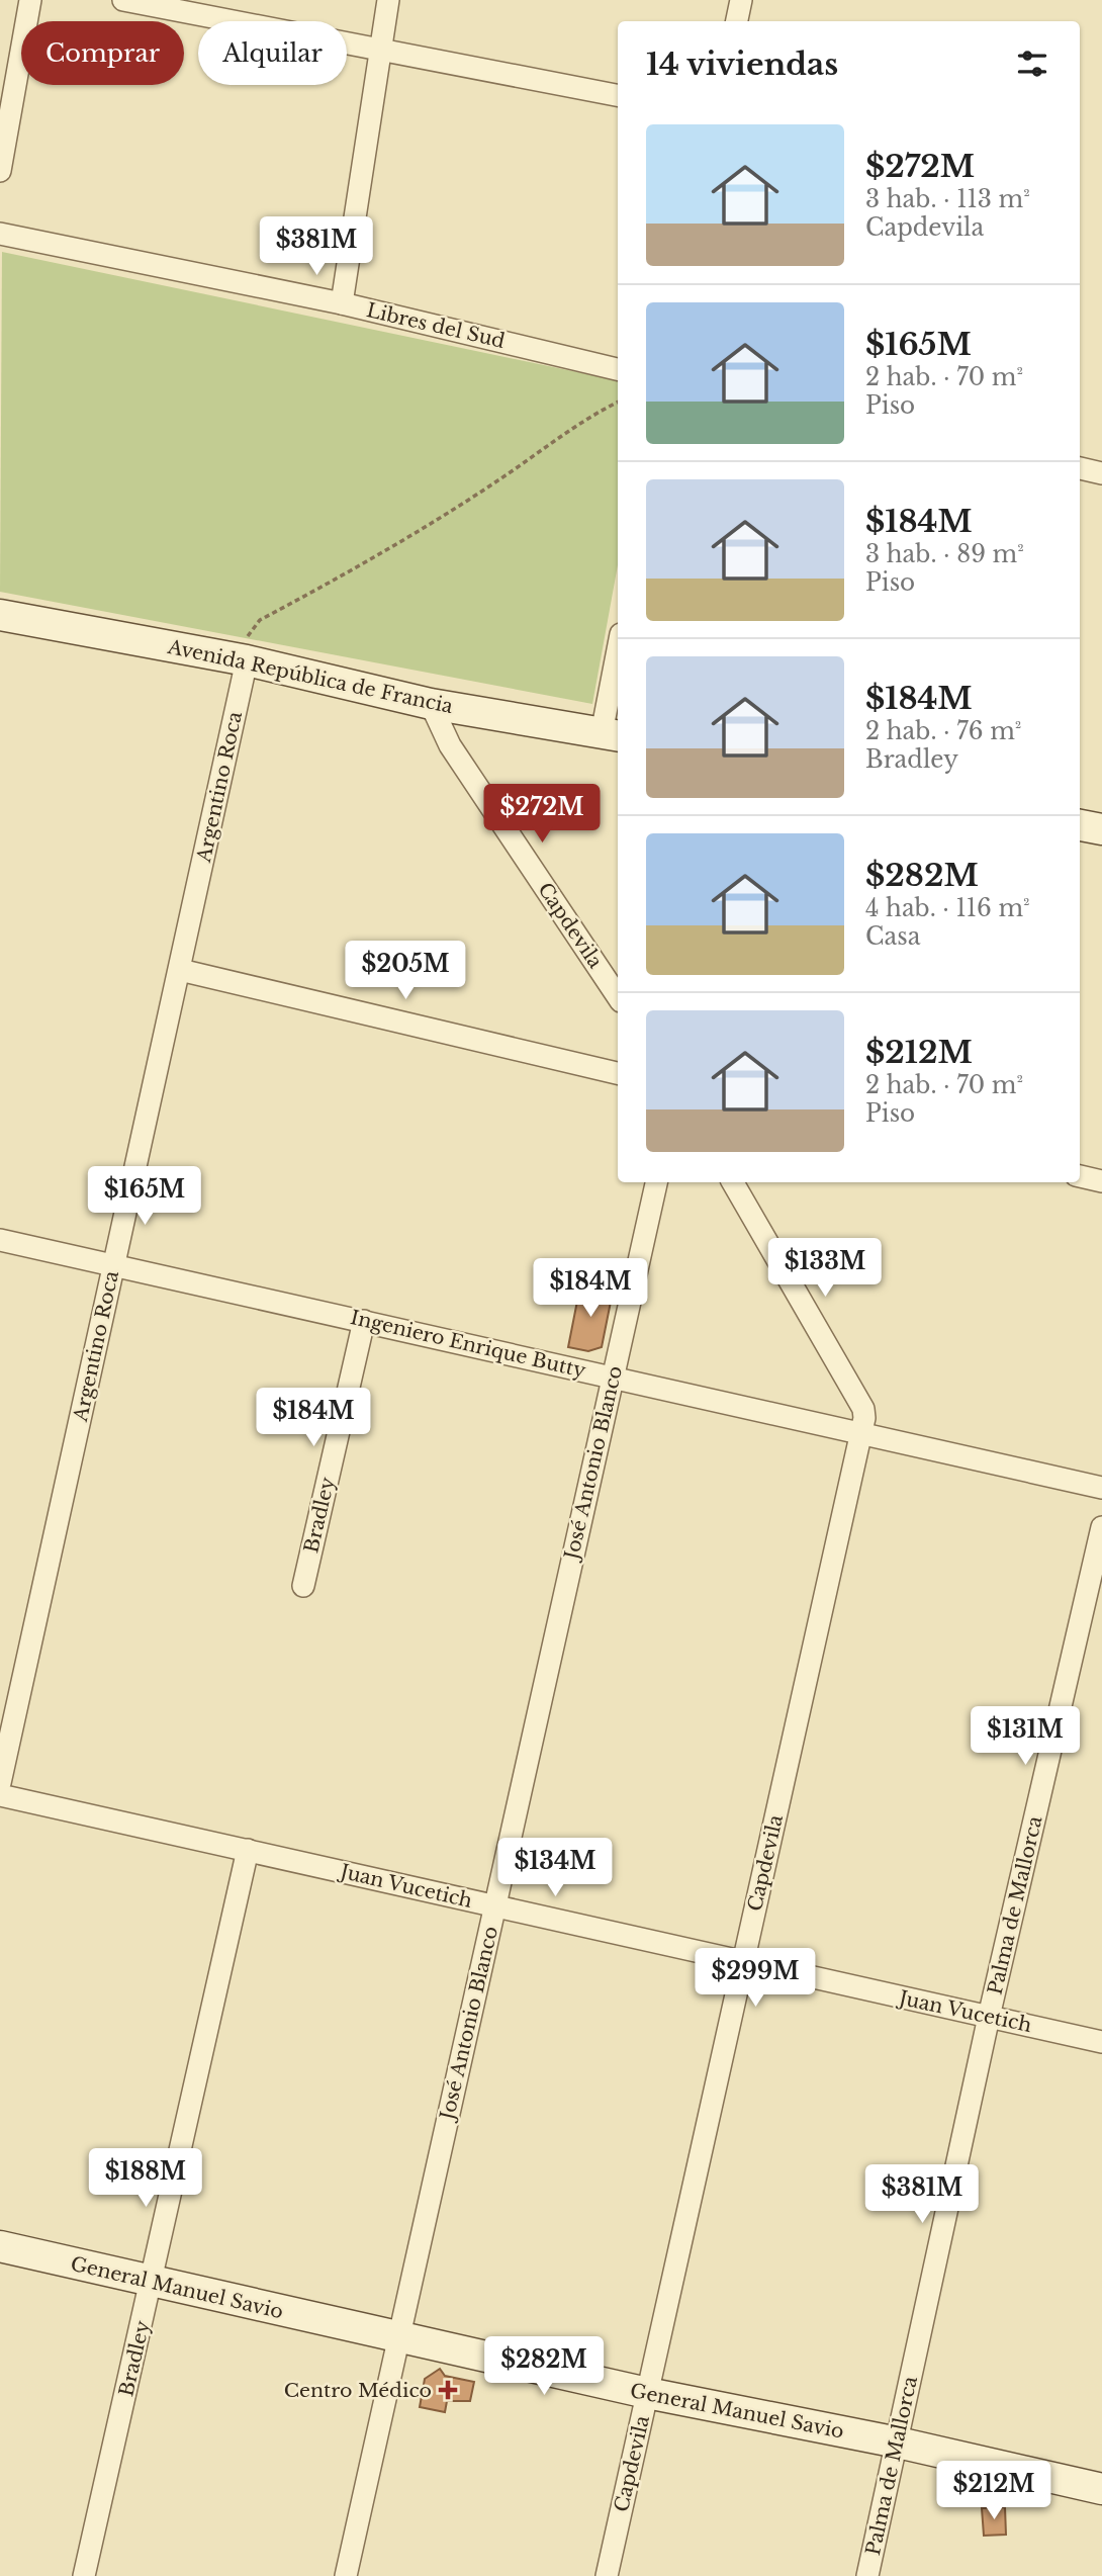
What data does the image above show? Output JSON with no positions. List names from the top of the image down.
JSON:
{
  "streets": {
    "main road": ["Avenida República de Francia", "General Manuel Savio"],
    "street": [
      "Libres del Sud",
      "Argentino Roca",
      "Capdevila",
      "Ingeniero Enrique Butty",
      "José Antonio Blanco",
      "Bradley",
      "Juan Vucetich",
      "Palma de Mallorca"
    ]
  },
  "crossings": [
    ["Avenida República de Francia", "Argentino Roca"],
    ["Avenida República de Francia", "Capdevila"],
    ["Argentino Roca", "Ingeniero Enrique Butty"],
    ["Capdevila", "Ingeniero Enrique Butty"],
    ["Capdevila", "Juan Vucetich"],
    ["Capdevila", "General Manuel Savio"],
    ["Ingeniero Enrique Butty", "José Antonio Blanco"],
    ["Ingeniero Enrique Butty", "Bradley"],
    ["José Antonio Blanco", "Juan Vucetich"],
    ["José Antonio Blanco", "General Manuel Savio"],
    ["Bradley", "Juan Vucetich"],
    ["Bradley", "General Manuel Savio"],
    ["Juan Vucetich", "Palma de Mallorca"],
    ["Palma de Mallorca", "General Manuel Savio"]
  ],
  "places": {
    "health": ["Centro Médico"]
  },
  "page": {
    "chip": ["Comprar", "Alquilar"],
    "heading": "14 viviendas",
    "list": [
      {
        "name": "$272M",
        "note": "3 hab. · 113 m² · Capdevila"
      },
      {
        "name": "$165M",
        "note": "2 hab. · 70 m² · Piso"
      },
      {
        "name": "$184M",
        "note": "3 hab. · 89 m² · Piso"
      },
      {
        "name": "$184M",
        "note": "2 hab. · 76 m² · Bradley"
      },
      {
        "name": "$282M",
        "note": "4 hab. · 116 m² · Casa"
      },
      {
        "name": "$212M",
        "note": "2 hab. · 70 m² · Piso"
      }
    ],
    "price": [
      "$381M",
      "$272M",
      "$205M",
      "$165M",
      "$133M",
      "$184M",
      "$184M",
      "$131M",
      "$134M",
      "$299M",
      "$188M",
      "$381M",
      "$282M",
      "$212M"
    ]
  }
}
